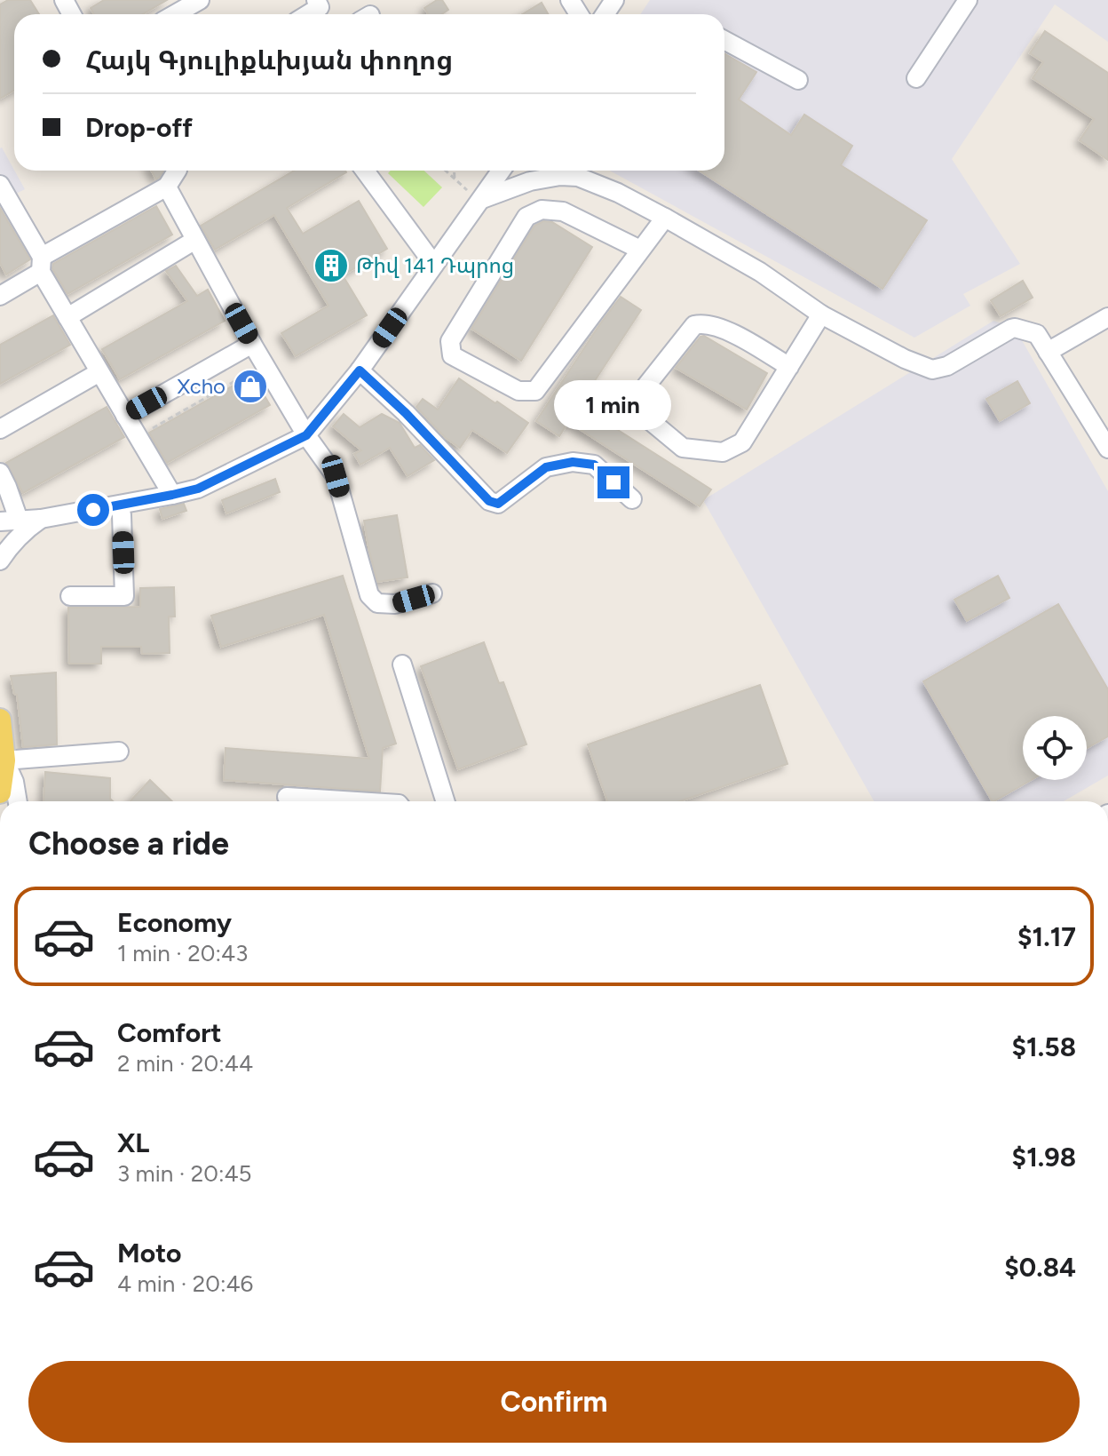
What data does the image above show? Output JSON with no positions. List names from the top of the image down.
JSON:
{
  "places": {
    "building": ["Թիվ 141 Դպրոց"],
    "shop": ["Xcho"]
  },
  "page": {
    "banner": ["Հայկ Գյուլիքևխյան փողոց", "Drop-off"],
    "bubble": "1 min",
    "heading": "Choose a ride",
    "list": [
      {
        "name": "Economy",
        "note": "1 min · 20:43",
        "value": "$1.17"
      },
      {
        "name": "Comfort",
        "note": "2 min · 20:44",
        "value": "$1.58"
      },
      {
        "name": "XL",
        "note": "3 min · 20:45",
        "value": "$1.98"
      },
      {
        "name": "Moto",
        "note": "4 min · 20:46",
        "value": "$0.84"
      }
    ],
    "buttons": "Confirm"
  }
}
